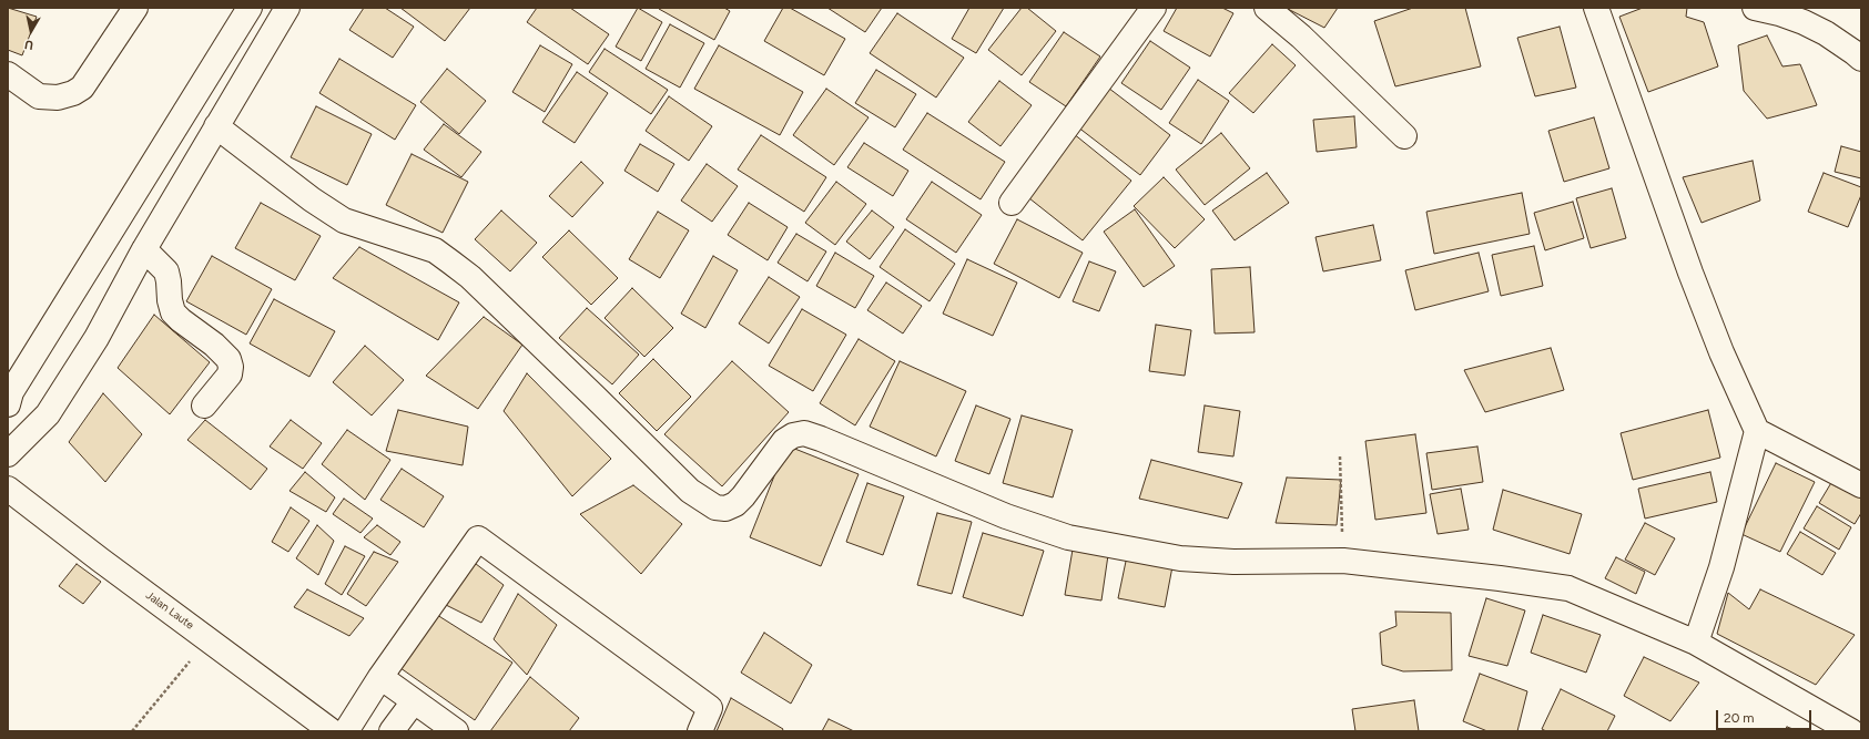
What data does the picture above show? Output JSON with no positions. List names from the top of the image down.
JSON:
{
  "streets": {
    "street": ["Jalan Laute"]
  },
  "scale_bar": "20 m",
  "north": "bottom"
}
